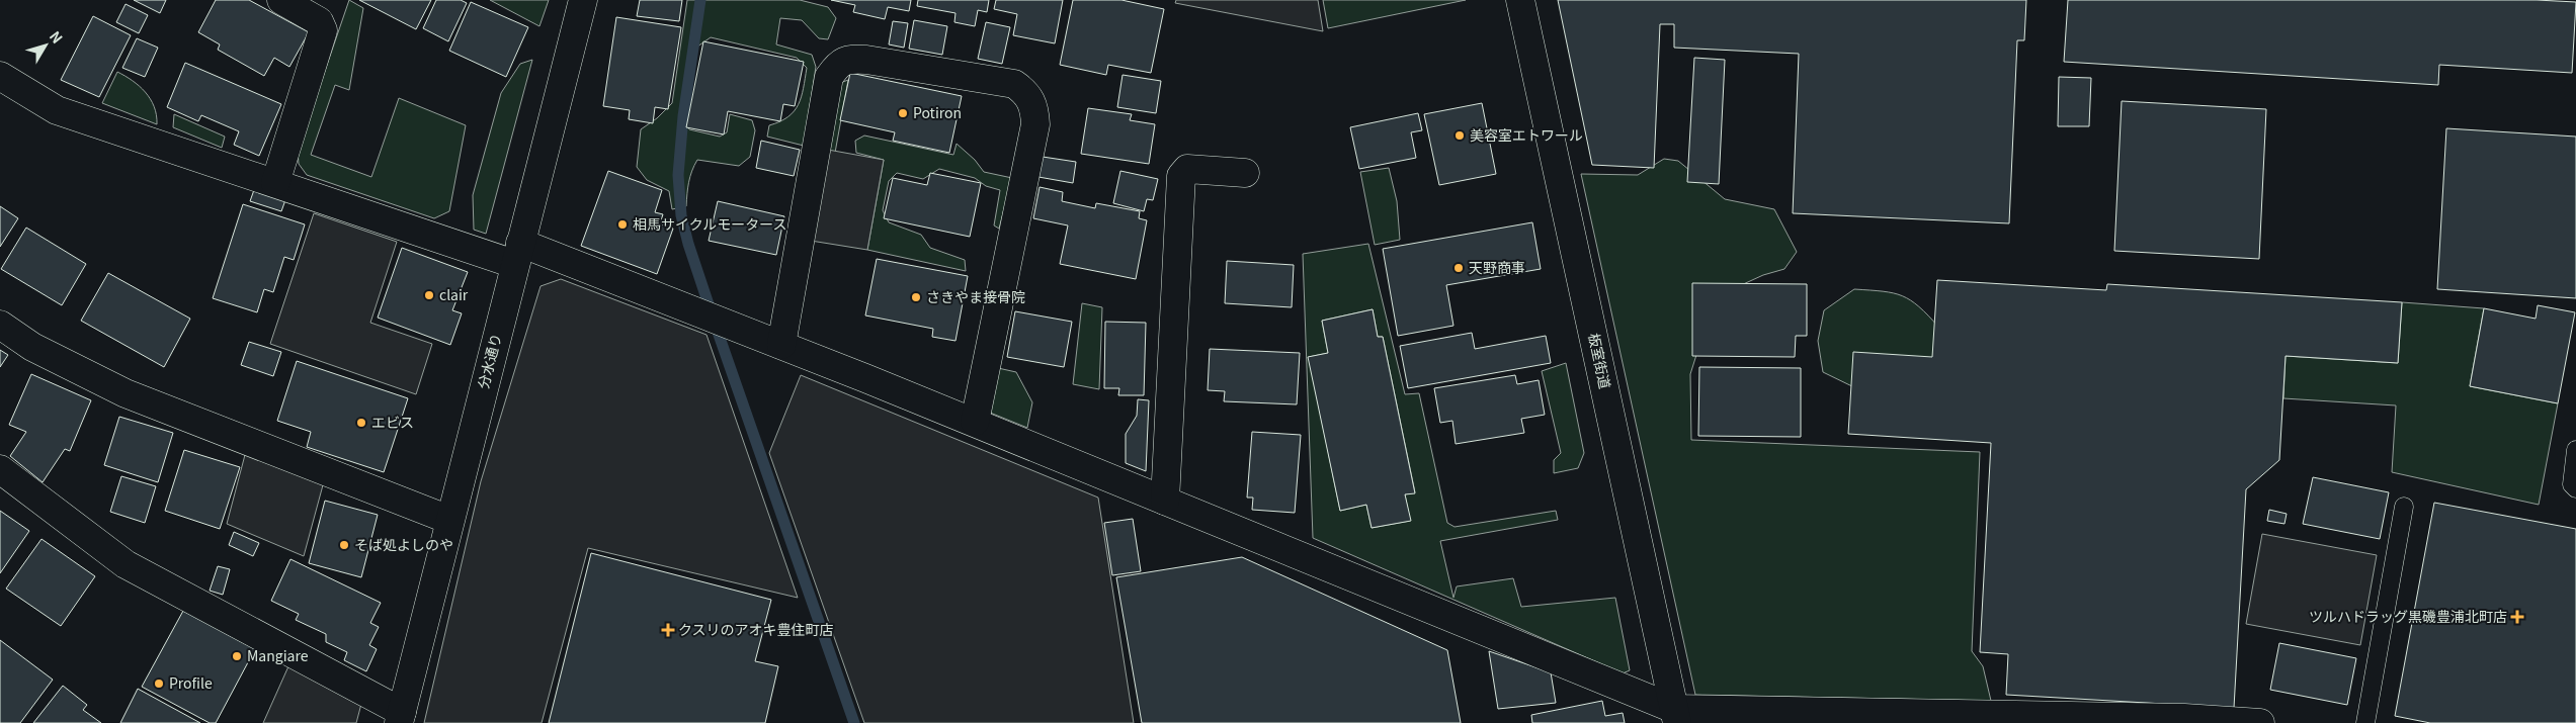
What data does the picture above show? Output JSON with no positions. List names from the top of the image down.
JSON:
{
  "streets": {
    "street": ["分水通り", "板室街道"]
  },
  "places": {
    "other": [
      "Potiron",
      "美容室エトワール",
      "相馬サイクルモータース",
      "天野商事",
      "clair",
      "さきやま接骨院",
      "エビス",
      "そば処よしのや",
      "Mangiare",
      "Profile"
    ],
    "health": ["ツルハドラッグ黒磯豊浦北町店", "クスリのアオキ豊住町店"]
  },
  "north": "top right"
}
